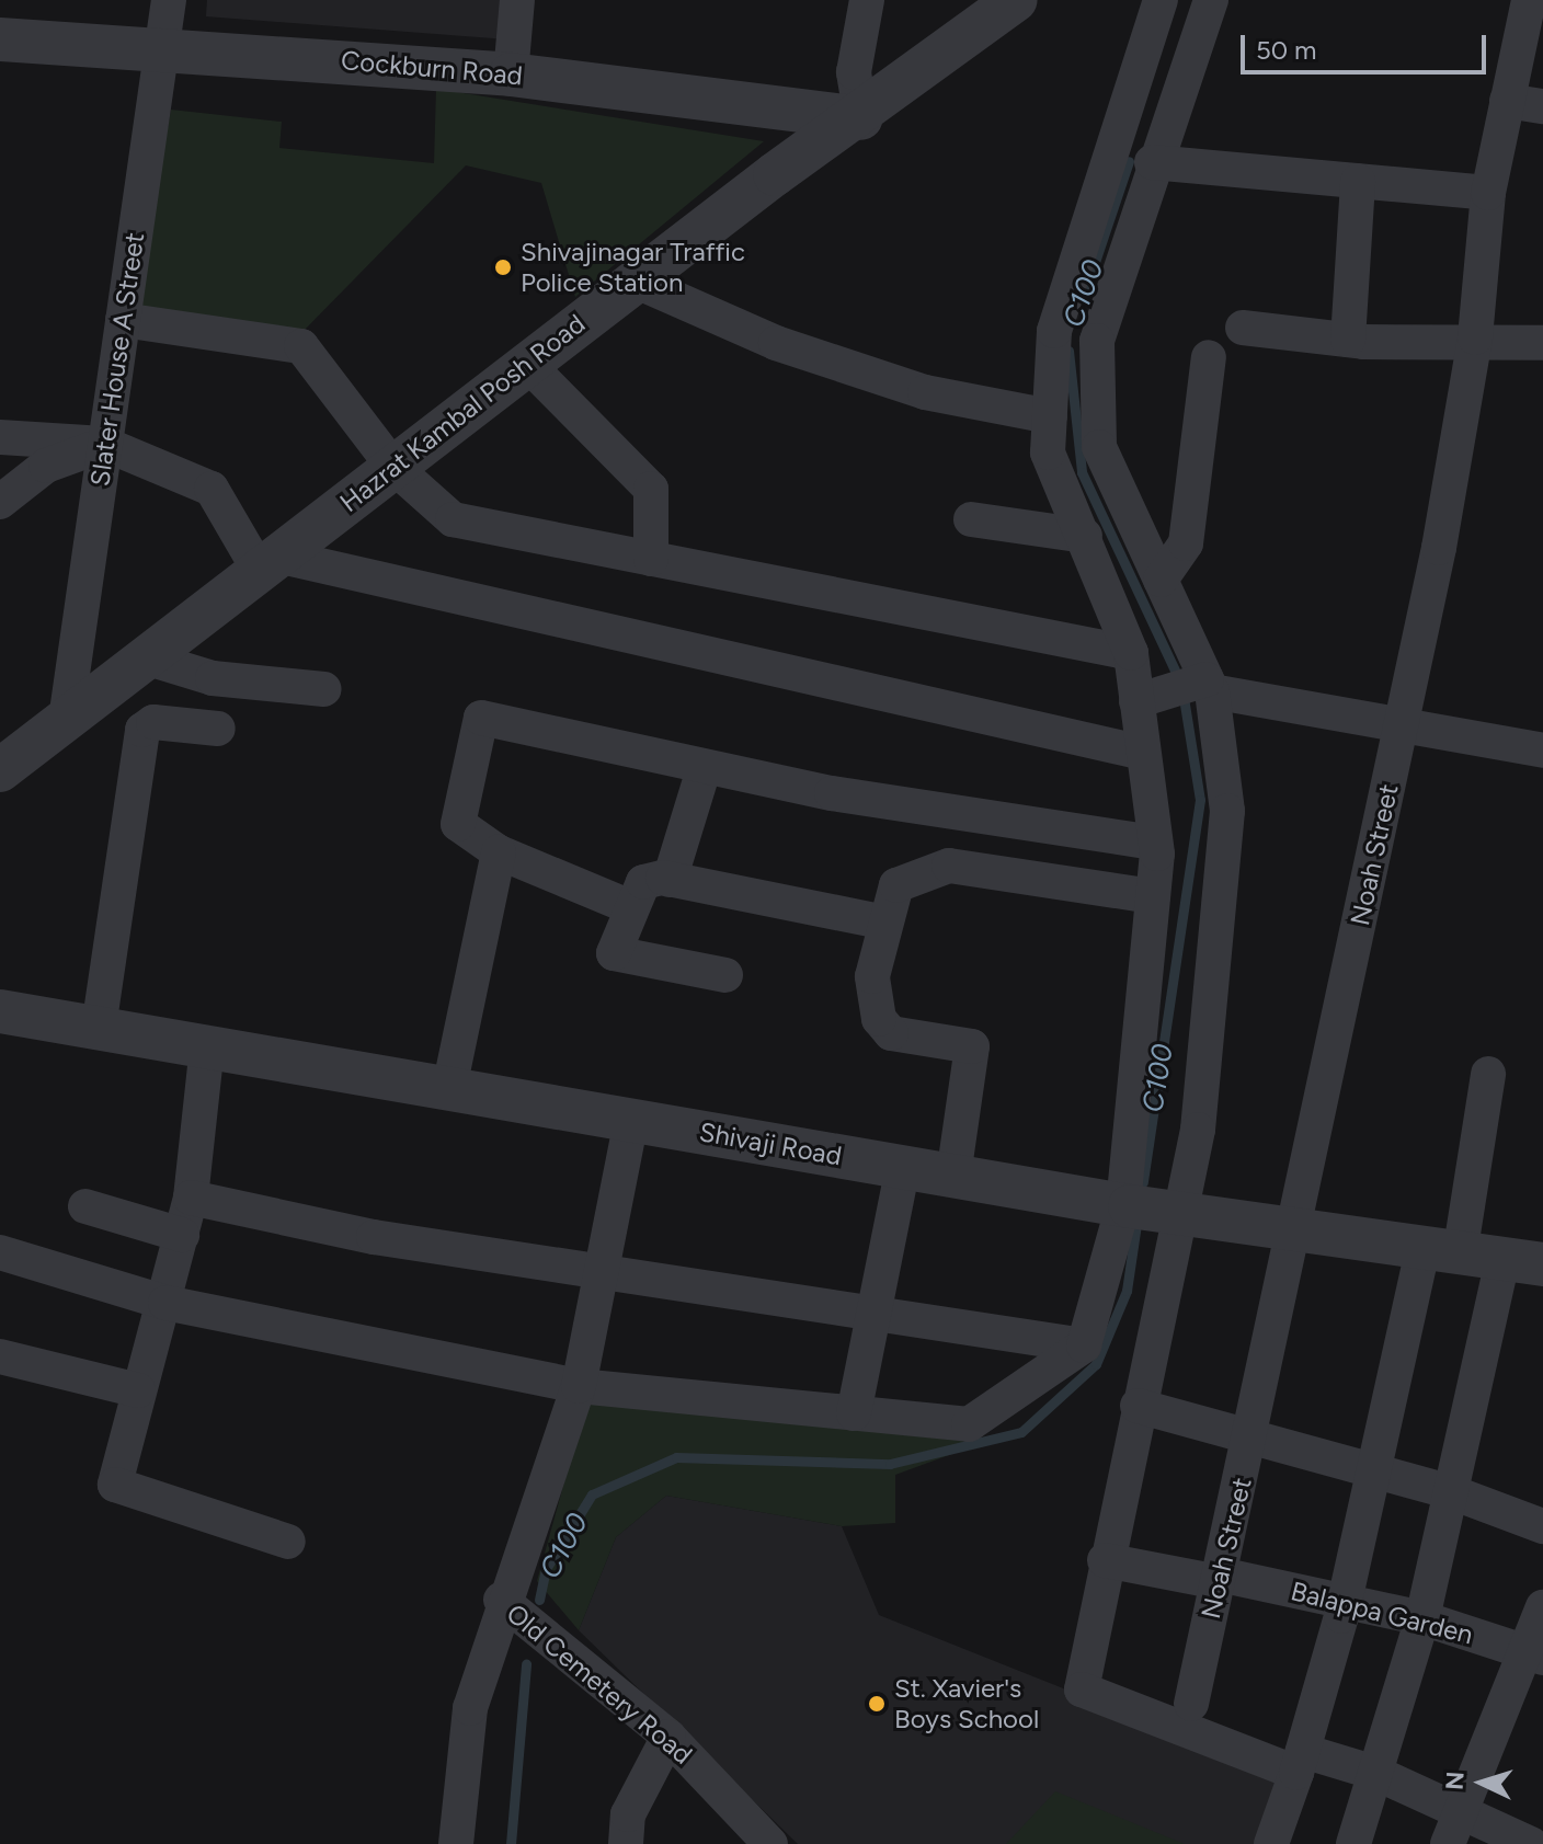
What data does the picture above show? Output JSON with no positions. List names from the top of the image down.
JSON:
{
  "streets": {
    "street": [
      "Cockburn Road",
      "Slater House A Street",
      "Hazrat Kambal Posh Road",
      "Noah Street",
      "Shivaji Road",
      "Balappa Garden",
      "Old Cemetery Road"
    ]
  },
  "crossings": [
    ["Cockburn Road", "Slater House A Street"],
    ["Cockburn Road", "Hazrat Kambal Posh Road"],
    ["Slater House A Street", "Hazrat Kambal Posh Road"],
    ["Noah Street", "Shivaji Road"],
    ["Noah Street", "Balappa Garden"]
  ],
  "water": ["C100"],
  "places": ["Shivajinagar Traffic Police Station", "St. Xavier's Boys School"],
  "scale_bar": "50 m",
  "north": "left"
}
